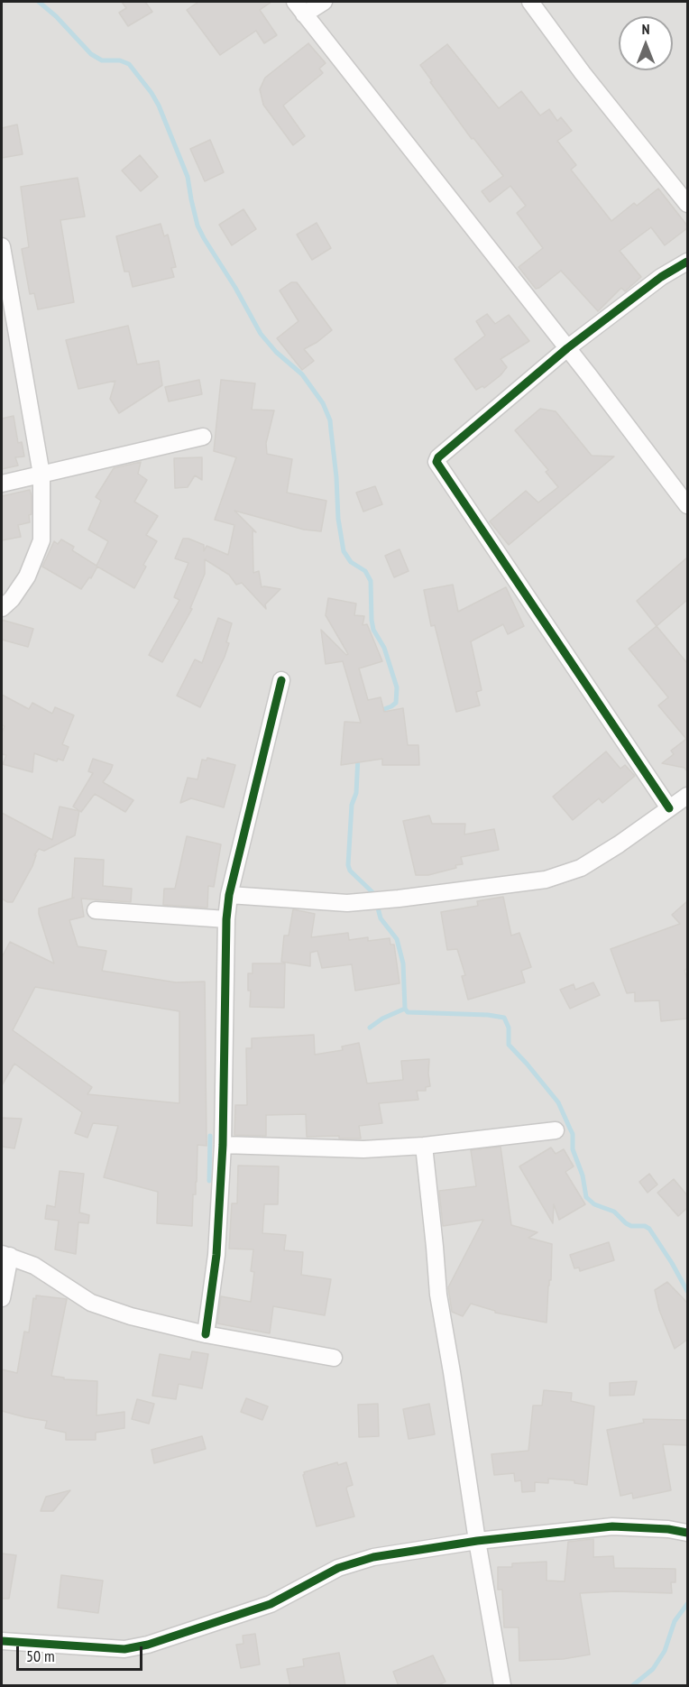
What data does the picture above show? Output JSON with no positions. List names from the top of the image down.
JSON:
{
  "scale_bar": "50 m",
  "north": "top"
}
